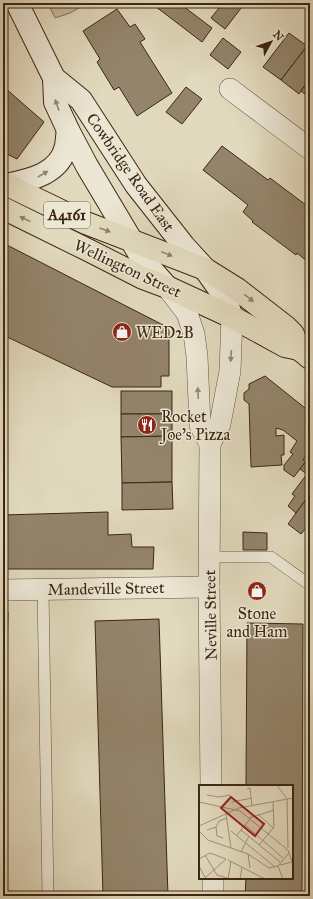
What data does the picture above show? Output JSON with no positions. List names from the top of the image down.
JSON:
{
  "streets": {
    "main road": ["Cowbridge Road East", "A4161", "Wellington Street"],
    "street": ["Mandeville Street", "Neville Street"]
  },
  "crossings": [
    ["Cowbridge Road East", "Wellington Street"],
    ["Cowbridge Road East", "Neville Street"],
    ["Wellington Street", "Neville Street"],
    ["Mandeville Street", "Neville Street"]
  ],
  "places": {
    "shop": ["WED2B", "Stone and Ham"],
    "restaurant": ["Rocket Joe's Pizza"]
  },
  "north": "top right"
}
